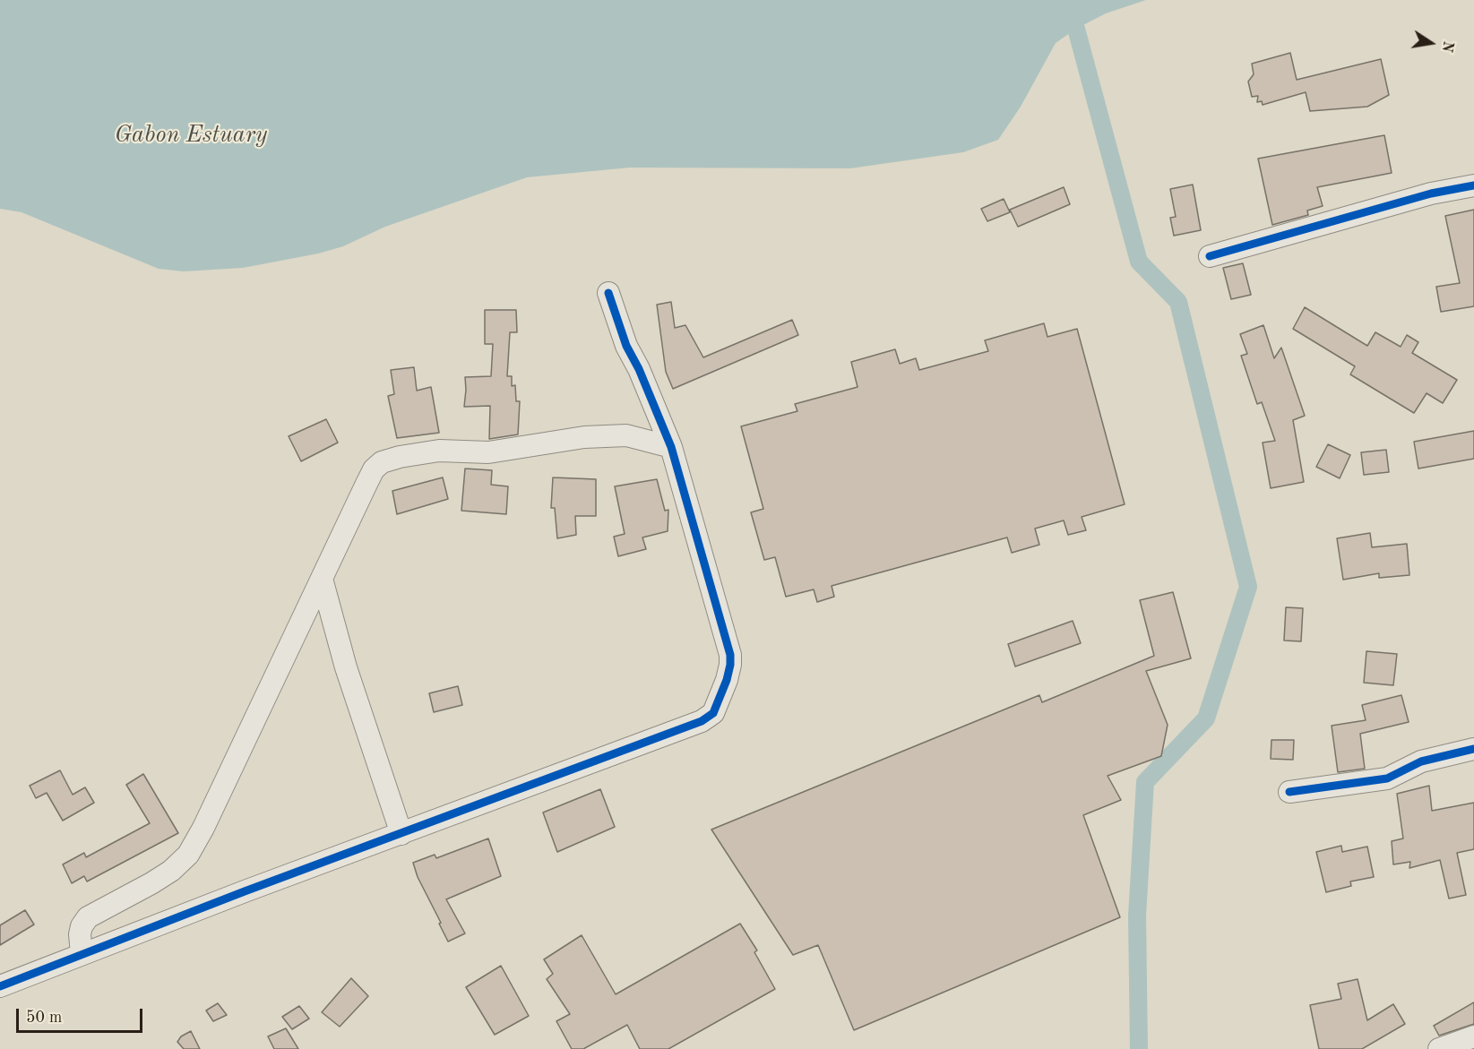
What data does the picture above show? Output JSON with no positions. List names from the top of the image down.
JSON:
{
  "water": ["Gabon Estuary"],
  "scale_bar": "50 m",
  "north": "right"
}
